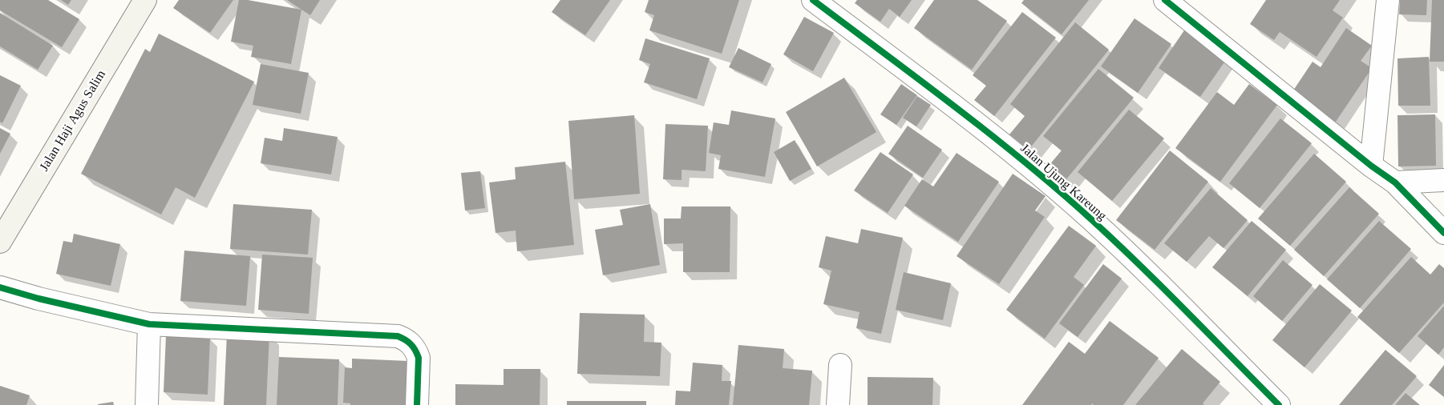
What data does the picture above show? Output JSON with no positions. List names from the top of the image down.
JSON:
{
  "streets": {
    "main road": ["Jalan Haji Agus Salim"],
    "street": ["Jalan Ujung Kareung"]
  }
}
